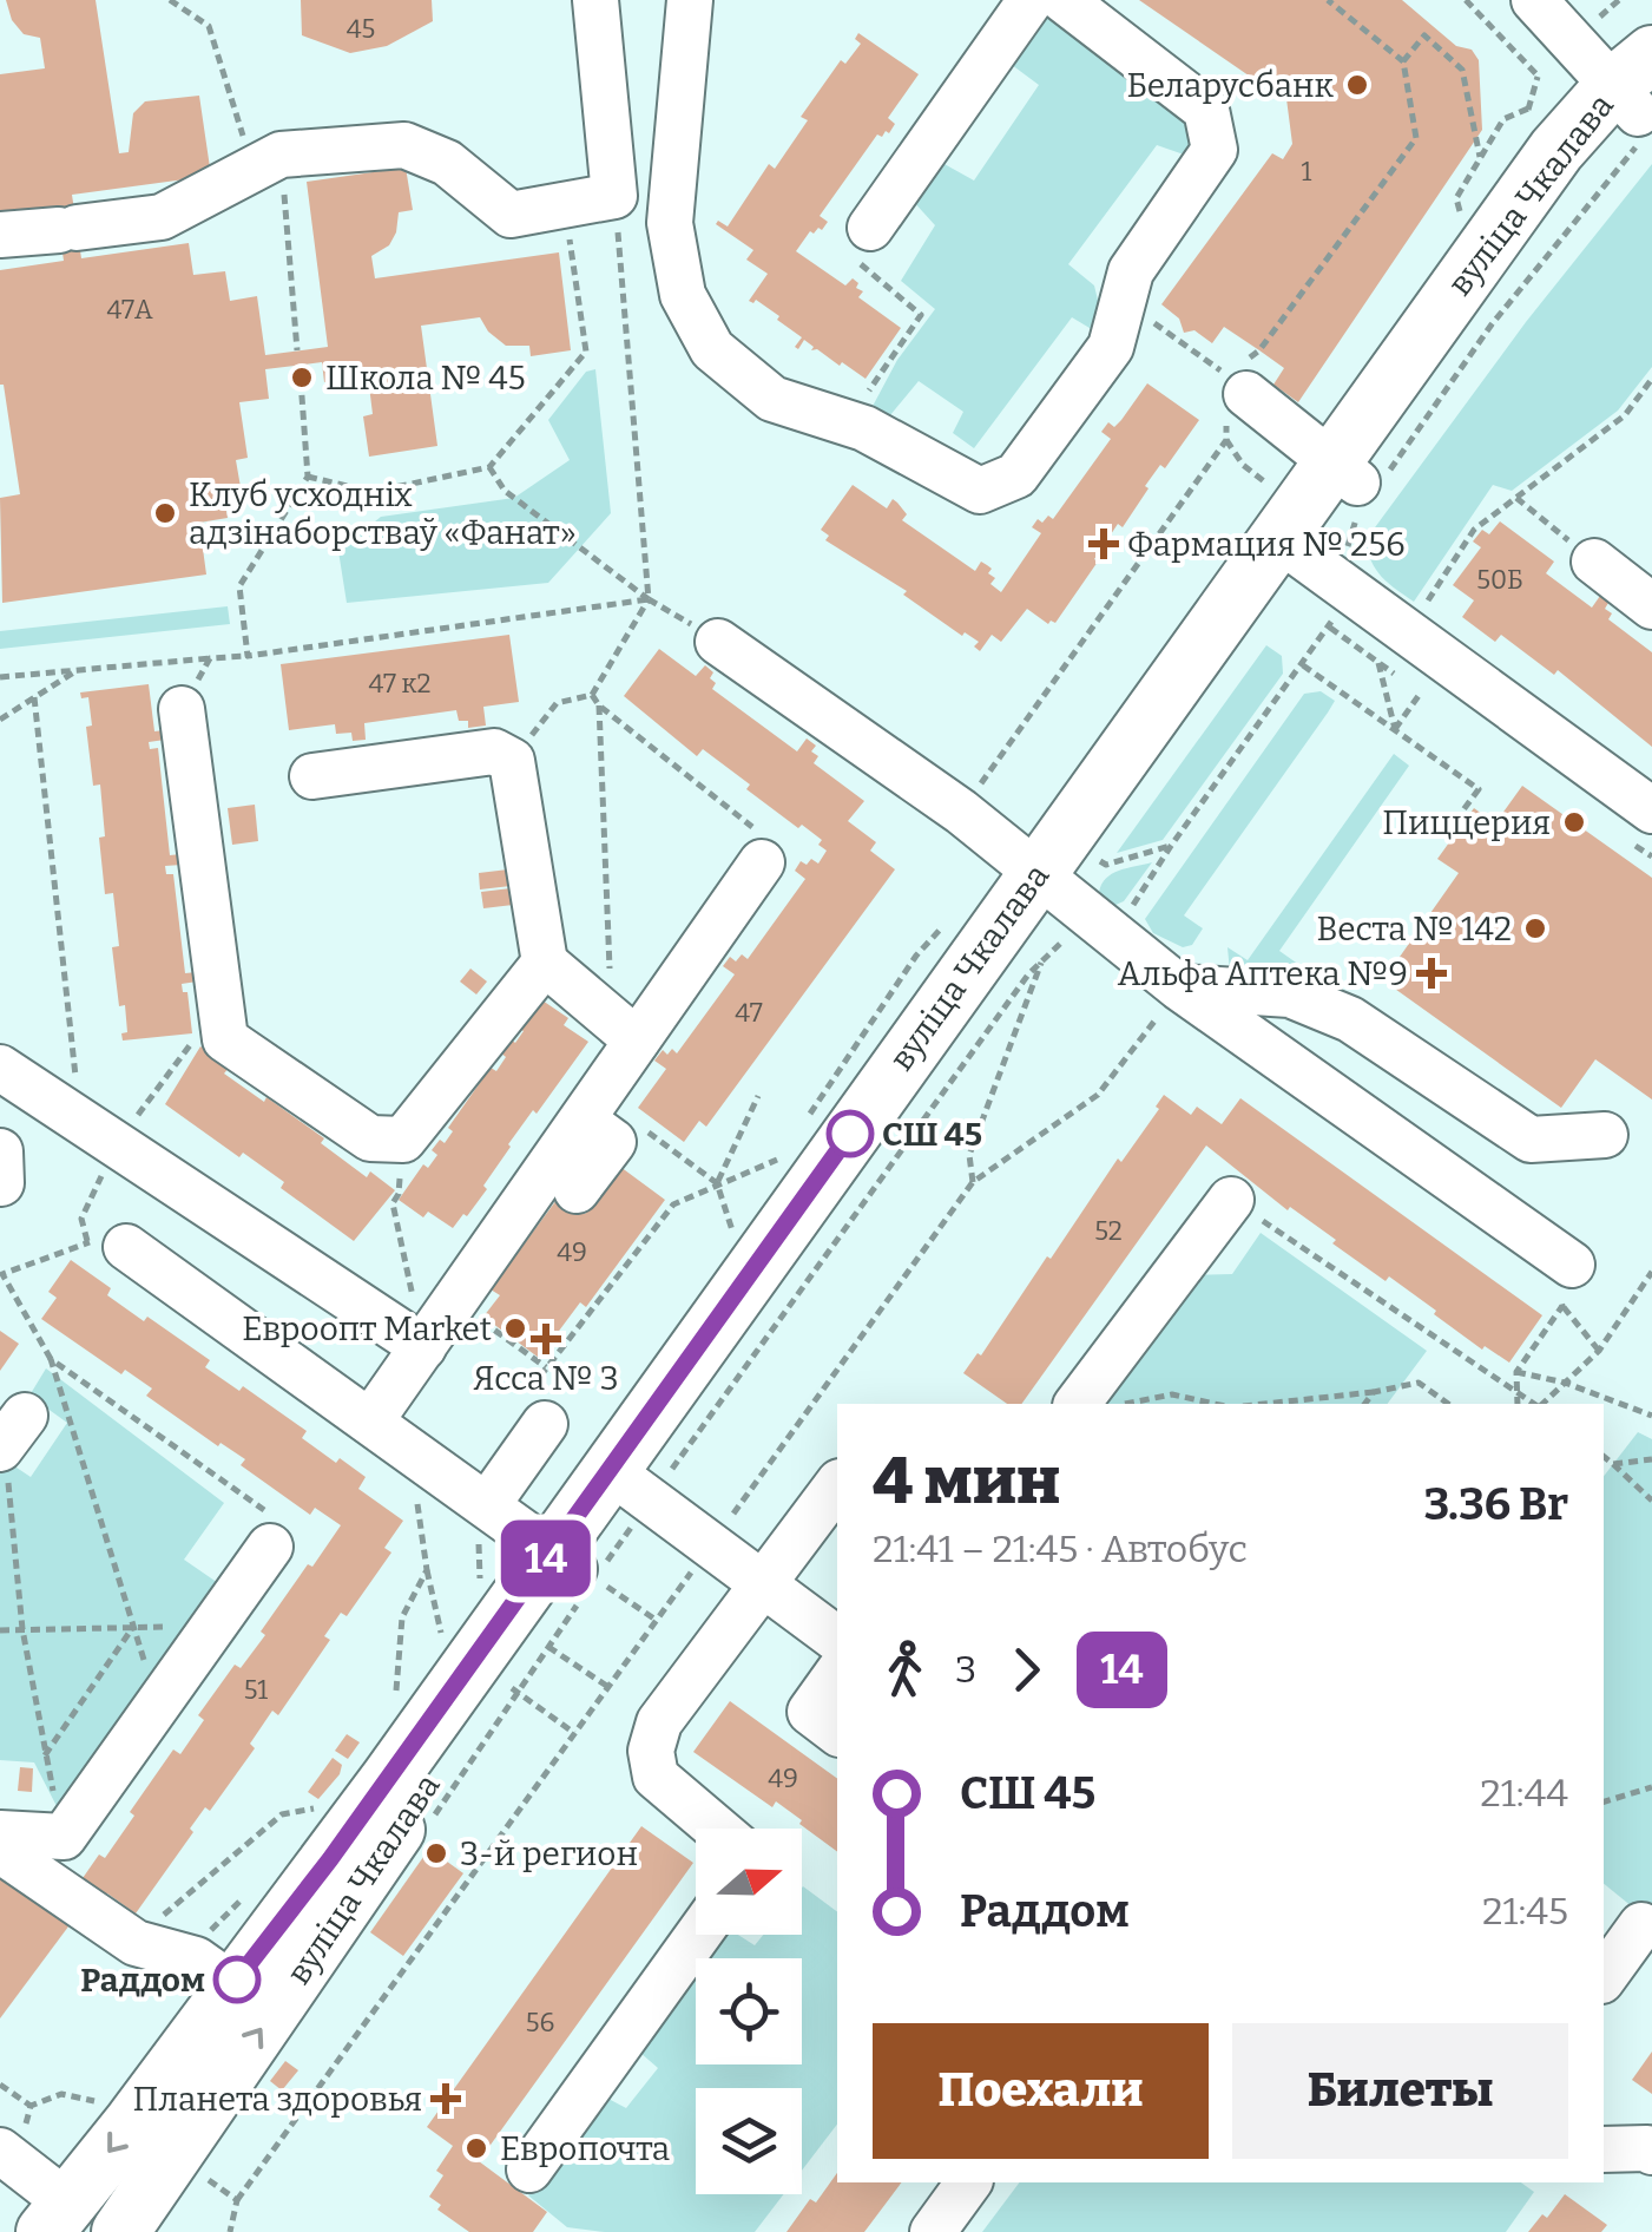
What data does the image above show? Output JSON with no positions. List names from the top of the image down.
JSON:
{
  "streets": {
    "main road": ["вуліца Чкалава"]
  },
  "places": {
    "other": [
      "Беларусбанк",
      "Школа № 45",
      "Клуб усходніх адзінаборстваў «Фанат»",
      "Пиццерия",
      "Веста № 142",
      "СШ 45",
      "Евроопт Market",
      "3-й регион",
      "Раддом",
      "Европочта"
    ],
    "health": [
      "Фармация № 256",
      "Альфа Аптека №9",
      "Ясса № 3",
      "Планета здоровья"
    ]
  },
  "lines": ["bus line 14"],
  "house_numbers": [
    "45",
    "1",
    "47А",
    "50Б",
    "47 к2",
    "47",
    "52",
    "49",
    "51",
    "49",
    "56"
  ],
  "north": "right",
  "page": {
    "on_map": "14",
    "heading": ["4 мин", "21:41 – 21:45 · Автобус", "3.36 Br"],
    "legs": ["3", "14"],
    "list": [
      {
        "name": "СШ 45",
        "value": "21:44"
      },
      {
        "name": "Раддом",
        "value": "21:45"
      }
    ],
    "buttons": ["Поехали", "Билеты"]
  }
}
